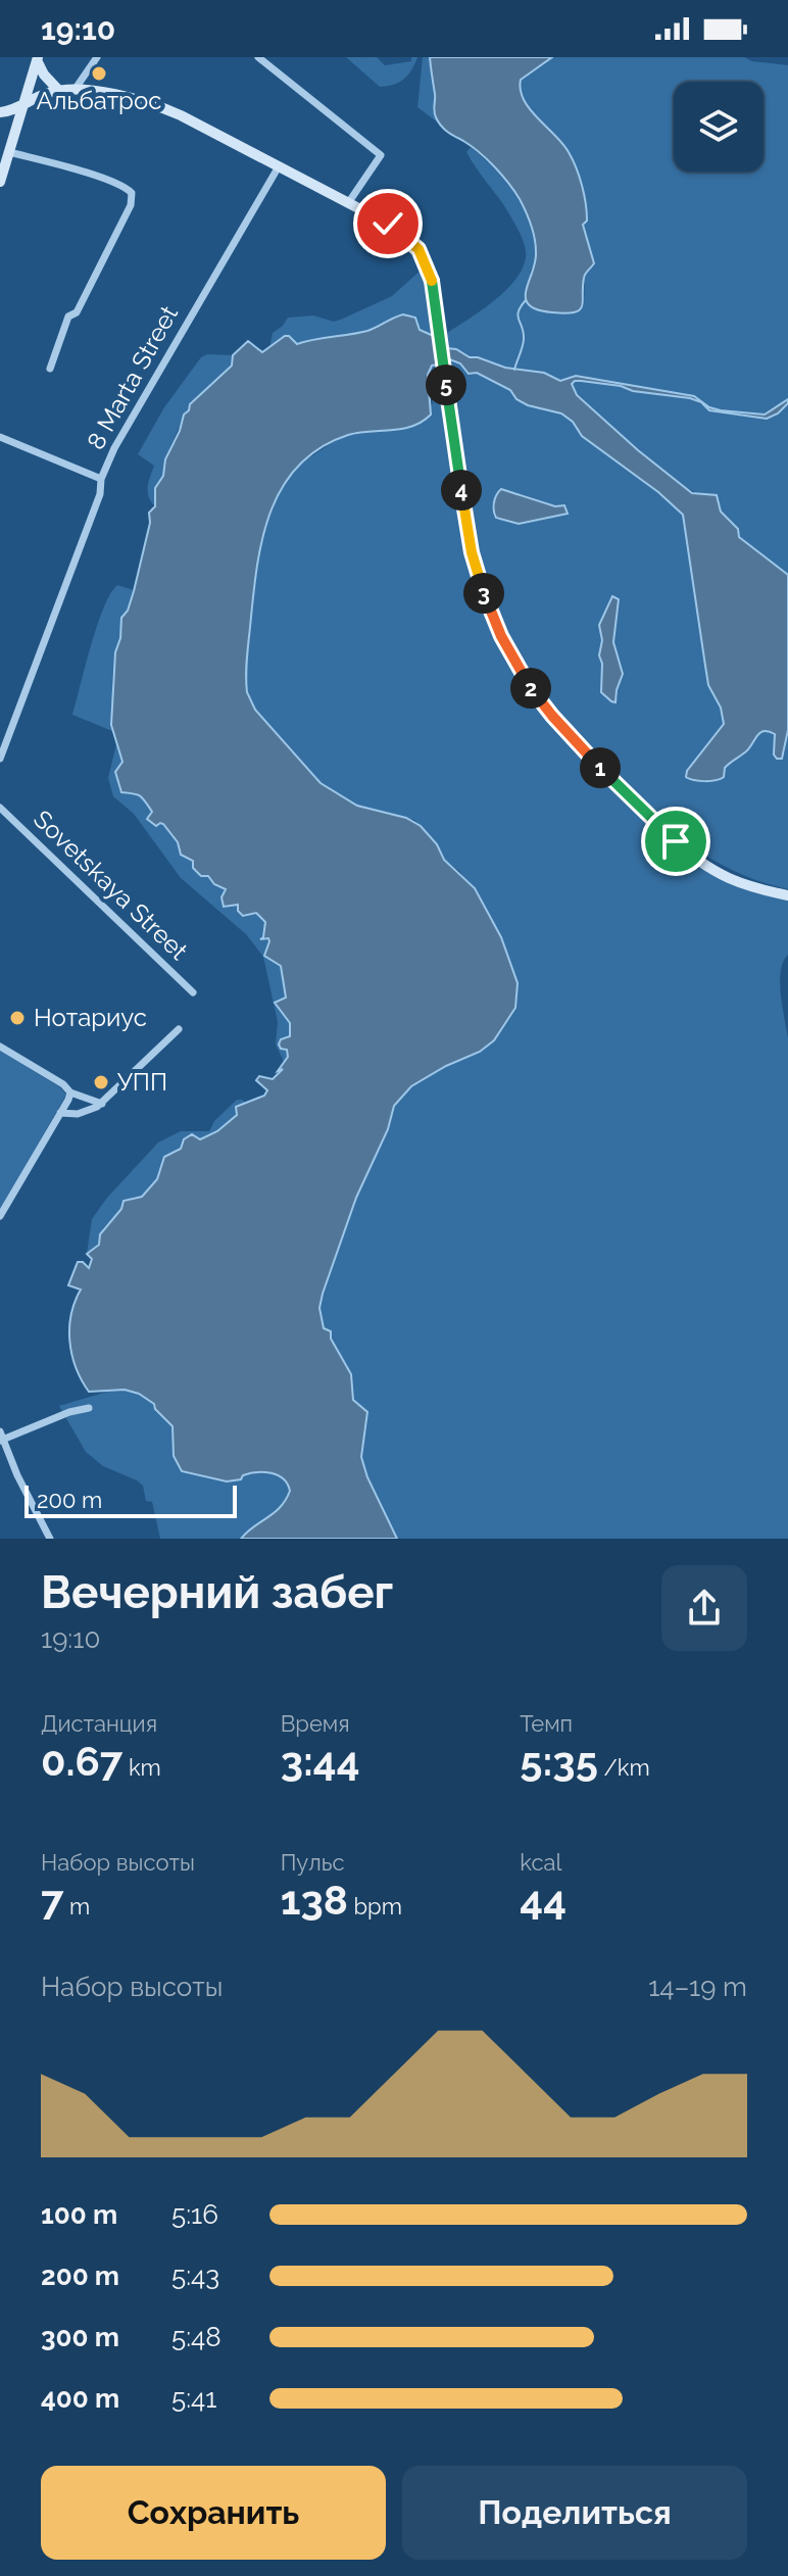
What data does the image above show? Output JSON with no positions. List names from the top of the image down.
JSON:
{
  "streets": {
    "street": ["8 Marta Street", "Sovetskaya Street"]
  },
  "places": ["Альбатрос", "Нотариус", "УПП"],
  "scale_bar": "200 m",
  "page": {
    "status": "19:10",
    "pins": [
      "5",
      "4",
      "3",
      "2",
      "1"
    ],
    "scale": "200 m",
    "heading": ["Вечерний забег", "19:10"],
    "stats": [
      ["Дистанция", "0.67 km"],
      ["Время", "3:44"],
      ["Темп", "5:35 /km"],
      ["Набор высоты", "7 m"],
      ["Пульс", "138 bpm"],
      ["kcal", "44"]
    ],
    "chart": ["Набор высоты", "14–19 m"],
    "list": [
      {
        "name": "100 m",
        "note": "5:16"
      },
      {
        "name": "200 m",
        "note": "5:43"
      },
      {
        "name": "300 m",
        "note": "5:48"
      },
      {
        "name": "400 m",
        "note": "5:41"
      }
    ],
    "buttons": ["Сохранить", "Поделиться"]
  }
}
